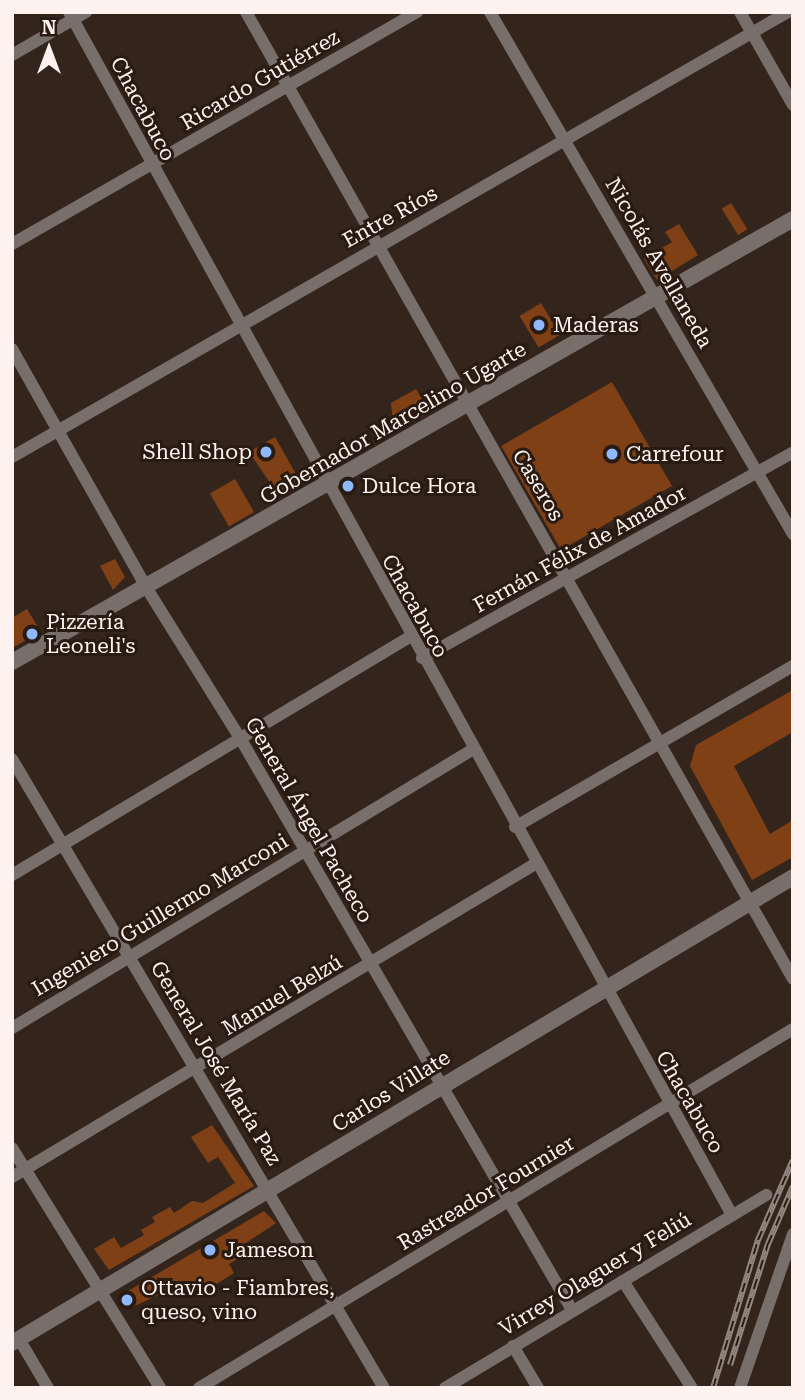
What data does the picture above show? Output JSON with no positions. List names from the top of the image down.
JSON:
{
  "streets": {
    "street": [
      "Ricardo Gutiérrez",
      "Chacabuco",
      "Entre Ríos",
      "Nicolás Avellaneda",
      "Gobernador Marcelino Ugarte",
      "Caseros",
      "Fernán Félix de Amador",
      "General Ángel Pacheco",
      "Ingeniero Guillermo Marconi",
      "Manuel Belzú",
      "General José María Paz",
      "Carlos Villate",
      "Rastreador Fournier",
      "Virrey Olaguer y Feliú"
    ]
  },
  "crossings": [
    ["Ricardo Gutiérrez", "Chacabuco"],
    ["Ricardo Gutiérrez", "Caseros"],
    ["Chacabuco", "Entre Ríos"],
    ["Chacabuco", "Gobernador Marcelino Ugarte"],
    ["Chacabuco", "Fernán Félix de Amador"],
    ["Chacabuco", "Ingeniero Guillermo Marconi"],
    ["Chacabuco", "Manuel Belzú"],
    ["Chacabuco", "Carlos Villate"],
    ["Chacabuco", "Rastreador Fournier"],
    ["Chacabuco", "Virrey Olaguer y Feliú"],
    ["Entre Ríos", "Nicolás Avellaneda"],
    ["Entre Ríos", "Caseros"],
    ["Entre Ríos", "General Ángel Pacheco"],
    ["Nicolás Avellaneda", "Gobernador Marcelino Ugarte"],
    ["Nicolás Avellaneda", "Fernán Félix de Amador"],
    ["Gobernador Marcelino Ugarte", "Caseros"],
    ["Gobernador Marcelino Ugarte", "General Ángel Pacheco"],
    ["Caseros", "Fernán Félix de Amador"],
    ["Caseros", "Carlos Villate"],
    ["General Ángel Pacheco", "Ingeniero Guillermo Marconi"],
    ["General Ángel Pacheco", "Manuel Belzú"],
    ["General Ángel Pacheco", "Carlos Villate"],
    ["General Ángel Pacheco", "Rastreador Fournier"],
    ["General Ángel Pacheco", "Virrey Olaguer y Feliú"],
    ["Ingeniero Guillermo Marconi", "General José María Paz"],
    ["Manuel Belzú", "General José María Paz"],
    ["General José María Paz", "Carlos Villate"],
    ["General José María Paz", "Rastreador Fournier"]
  ],
  "places": [
    "Maderas",
    "Shell Shop",
    "Carrefour",
    "Dulce Hora",
    "Pizzería Leoneli's",
    "Jameson",
    "Ottavio - Fiambres, queso, vino"
  ],
  "north": "top"
}
